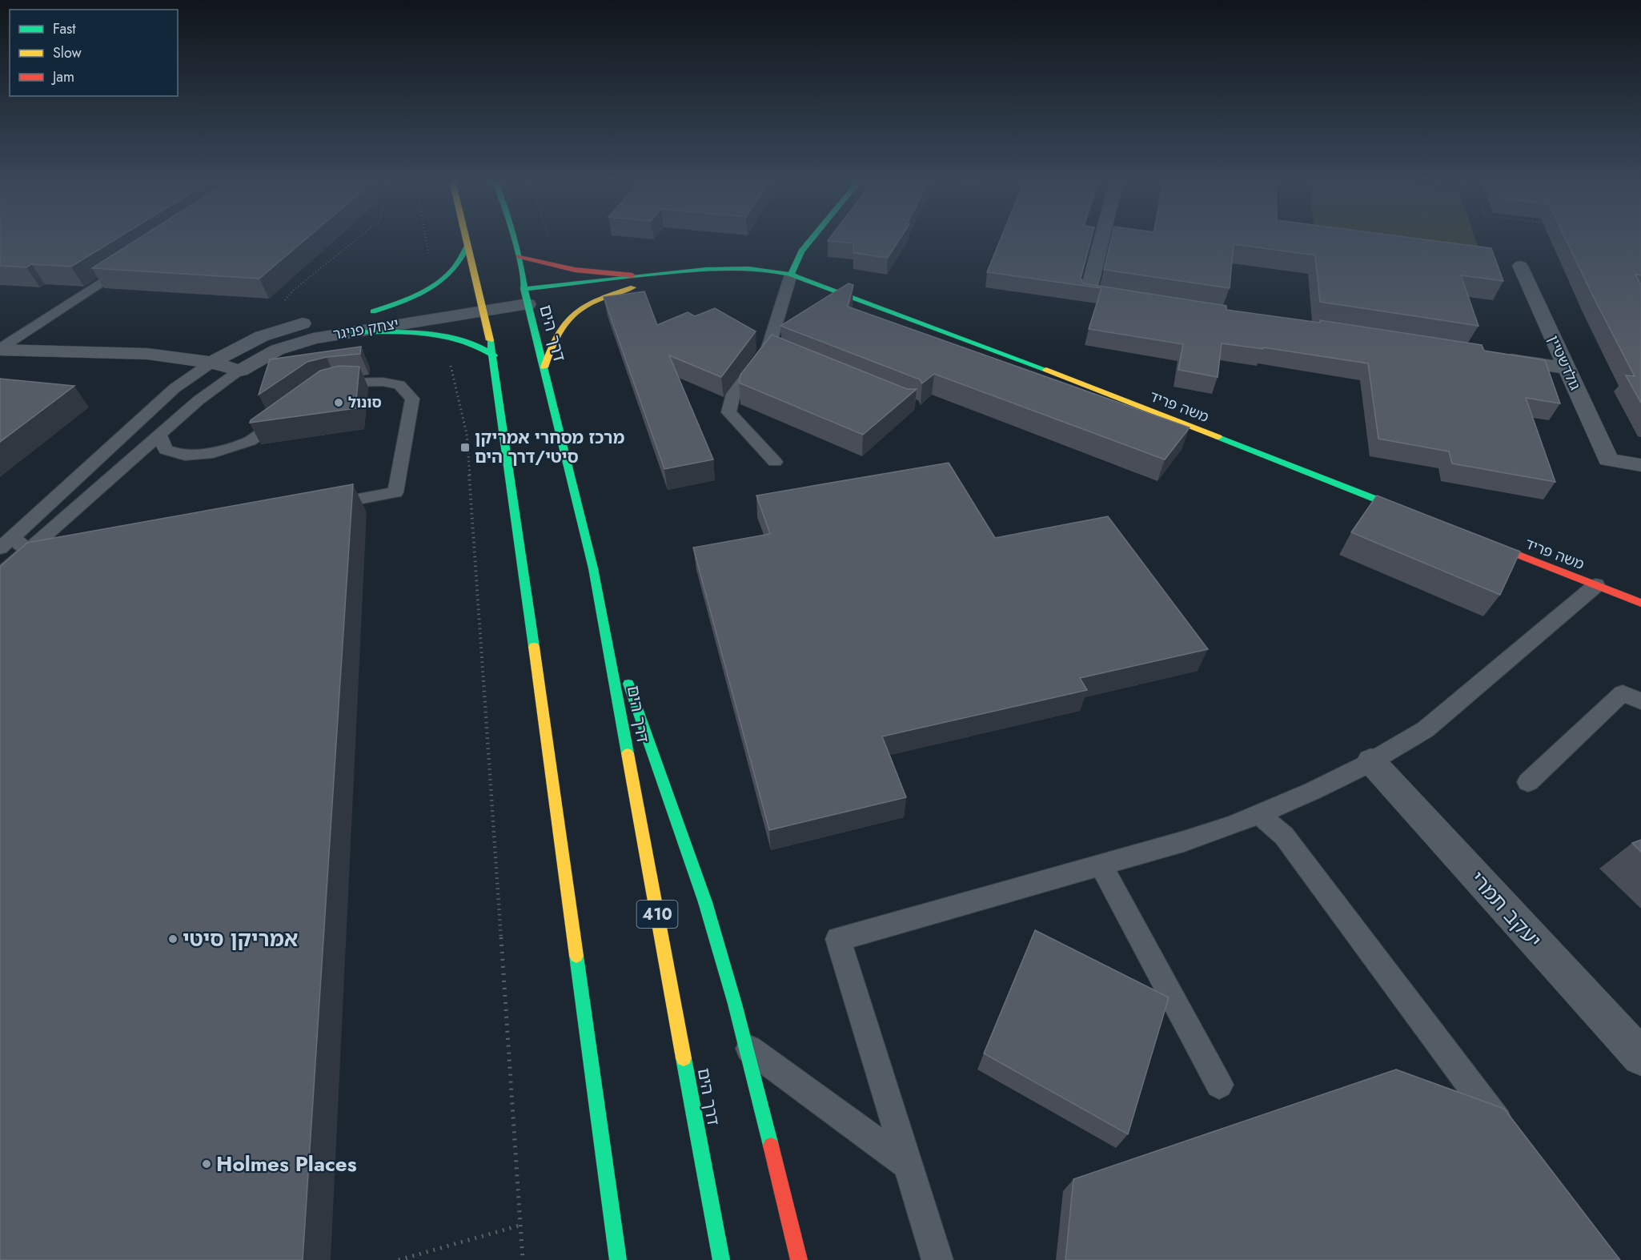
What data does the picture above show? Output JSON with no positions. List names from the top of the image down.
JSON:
{
  "streets": {
    "main road": ["דרך הים", "משה פריד", "410"],
    "street": ["יצחק פניגר", "גולדשטיין", "יעקב תמרי"]
  },
  "crossings": [
    ["יצחק פניגר", "דרך הים"],
    ["יצחק פניגר", "משה פריד"],
    ["דרך הים", "משה פריד"]
  ],
  "places": {
    "other": ["סונול", "אמריקן סיטי", "Holmes Places"],
    "transit": ["מרכז מסחרי אמריקן סיטי/דרך הים"]
  },
  "legend": ["Fast", "Slow", "Jam"]
}
